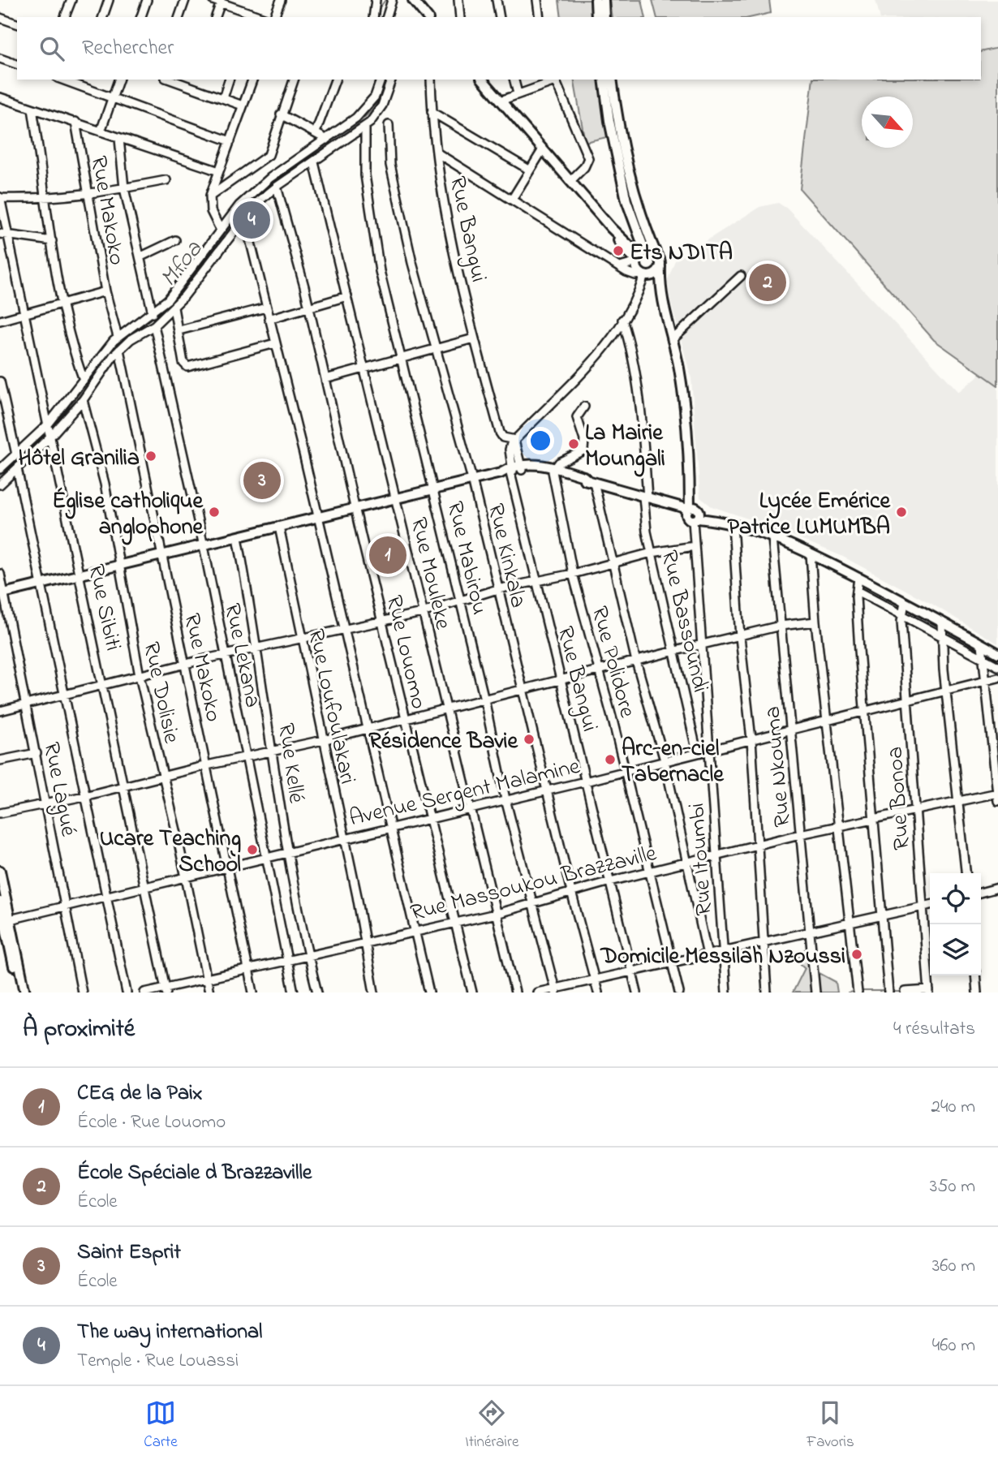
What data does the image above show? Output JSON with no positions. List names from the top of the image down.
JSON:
{
  "streets": {
    "street": [
      "Rue Makoko",
      "Rue Bangui",
      "Rue Kinkala",
      "Rue Mabirou",
      "Rue Mouleke",
      "Rue Sibiti",
      "Rue Bassoundi",
      "Rue Louomo",
      "Rue Lekana",
      "Rue Polidore",
      "Rue Dolisie",
      "Rue Loufoulakari",
      "Rue Kellé",
      "Rue Nkouma",
      "Rue Lagué",
      "Avenue Sergent Malamine",
      "Rue Bonoa",
      "Rue Itoumbi",
      "Rue Massoukou Brazzaville"
    ]
  },
  "crossings": [
    ["Rue Makoko", "Avenue Sergent Malamine"],
    ["Rue Makoko", "Rue Massoukou Brazzaville"],
    ["Rue Bangui", "Avenue Sergent Malamine"],
    ["Rue Bangui", "Rue Massoukou Brazzaville"],
    ["Rue Kinkala", "Avenue Sergent Malamine"],
    ["Rue Kinkala", "Rue Massoukou Brazzaville"],
    ["Rue Mabirou", "Avenue Sergent Malamine"],
    ["Rue Mabirou", "Rue Massoukou Brazzaville"],
    ["Rue Mouleke", "Avenue Sergent Malamine"],
    ["Rue Mouleke", "Rue Massoukou Brazzaville"],
    ["Rue Sibiti", "Avenue Sergent Malamine"],
    ["Rue Sibiti", "Rue Massoukou Brazzaville"],
    ["Rue Bassoundi", "Avenue Sergent Malamine"],
    ["Rue Louomo", "Avenue Sergent Malamine"],
    ["Rue Louomo", "Rue Massoukou Brazzaville"],
    ["Rue Lekana", "Avenue Sergent Malamine"],
    ["Rue Lekana", "Rue Massoukou Brazzaville"],
    ["Rue Polidore", "Avenue Sergent Malamine"],
    ["Rue Polidore", "Rue Massoukou Brazzaville"],
    ["Rue Dolisie", "Avenue Sergent Malamine"],
    ["Rue Dolisie", "Rue Massoukou Brazzaville"],
    ["Rue Loufoulakari", "Avenue Sergent Malamine"],
    ["Rue Loufoulakari", "Rue Massoukou Brazzaville"],
    ["Rue Kellé", "Avenue Sergent Malamine"],
    ["Rue Kellé", "Rue Massoukou Brazzaville"],
    ["Rue Nkouma", "Avenue Sergent Malamine"],
    ["Rue Nkouma", "Rue Massoukou Brazzaville"],
    ["Rue Lagué", "Avenue Sergent Malamine"],
    ["Avenue Sergent Malamine", "Rue Bonoa"],
    ["Avenue Sergent Malamine", "Rue Itoumbi"],
    ["Rue Bonoa", "Rue Massoukou Brazzaville"],
    ["Rue Itoumbi", "Rue Massoukou Brazzaville"]
  ],
  "water": ["Mfoa"],
  "places": [
    "Ets NDITA",
    "La Mairie Moungali",
    "Hôtel Granilia",
    "Église catholique anglophone",
    "Lycée Emérice Patrice LUMUMBA",
    "Résidence Bavie",
    "Arc-en-ciel Tabernacle",
    "Ucare Teaching School",
    "Domicile Messilah Nzoussi"
  ],
  "north": "bottom right",
  "page": {
    "search": "Rechercher",
    "pins": [
      "4",
      "2",
      "3",
      "1"
    ],
    "heading": ["À proximité", "4 résultats"],
    "list": [
      {
        "mark": "1",
        "name": "CEG de la Paix",
        "note": "École · Rue Louomo",
        "value": "240 m"
      },
      {
        "mark": "2",
        "name": "École Spéciale d Brazzaville",
        "note": "École",
        "value": "350 m"
      },
      {
        "mark": "3",
        "name": "Saint Esprit",
        "note": "École",
        "value": "360 m"
      },
      {
        "mark": "4",
        "name": "The way international",
        "note": "Temple · Rue Louassi",
        "value": "460 m"
      }
    ],
    "nav": ["Carte", "Itinéraire", "Favoris"]
  }
}
